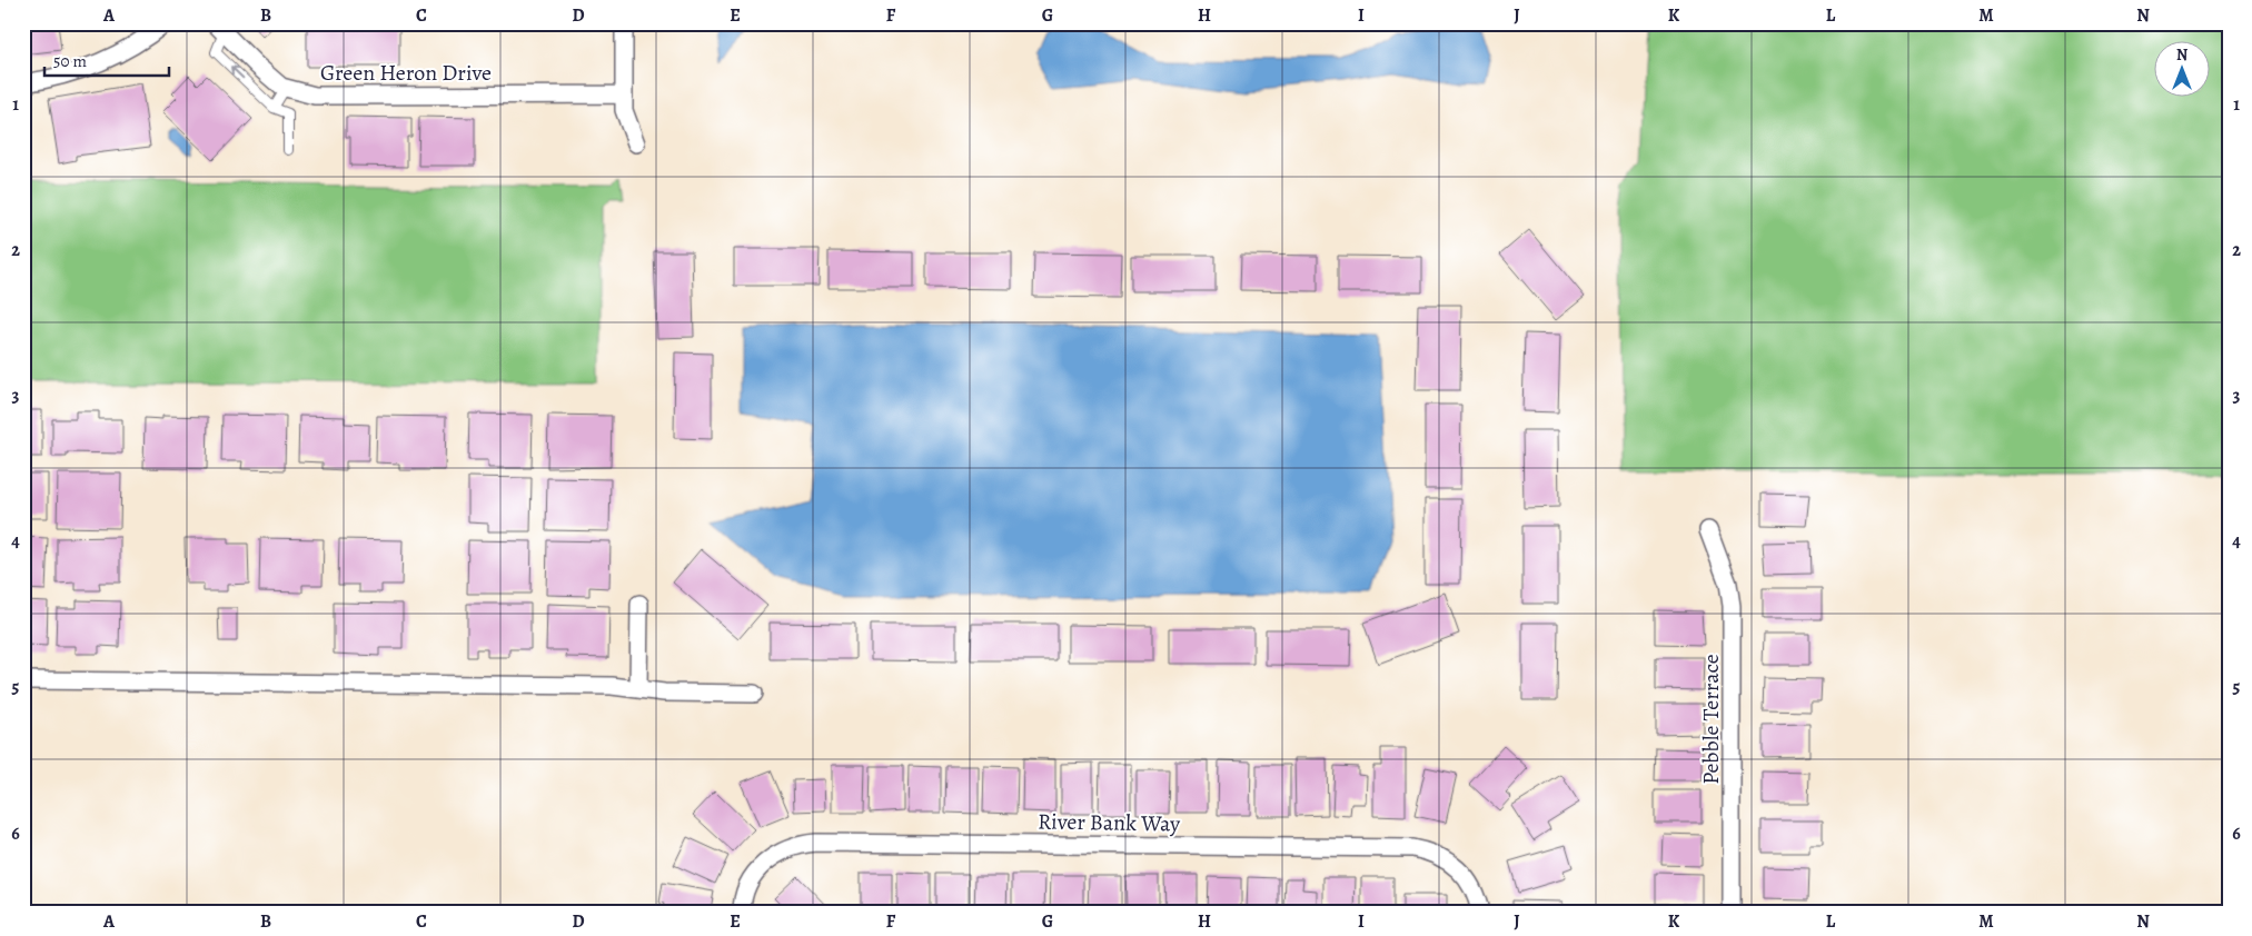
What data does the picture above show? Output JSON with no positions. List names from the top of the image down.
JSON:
{
  "streets": {
    "street": ["Green Heron Drive", "Pebble Terrace", "River Bank Way"]
  },
  "scale_bar": "50 m",
  "north": "top",
  "grid": {
    "columns": [
      "A",
      "B",
      "C",
      "D",
      "E",
      "F",
      "G",
      "H",
      "I",
      "J",
      "K",
      "L",
      "M",
      "N"
    ],
    "rows": [
      "1",
      "2",
      "3",
      "4",
      "5",
      "6"
    ]
  }
}
